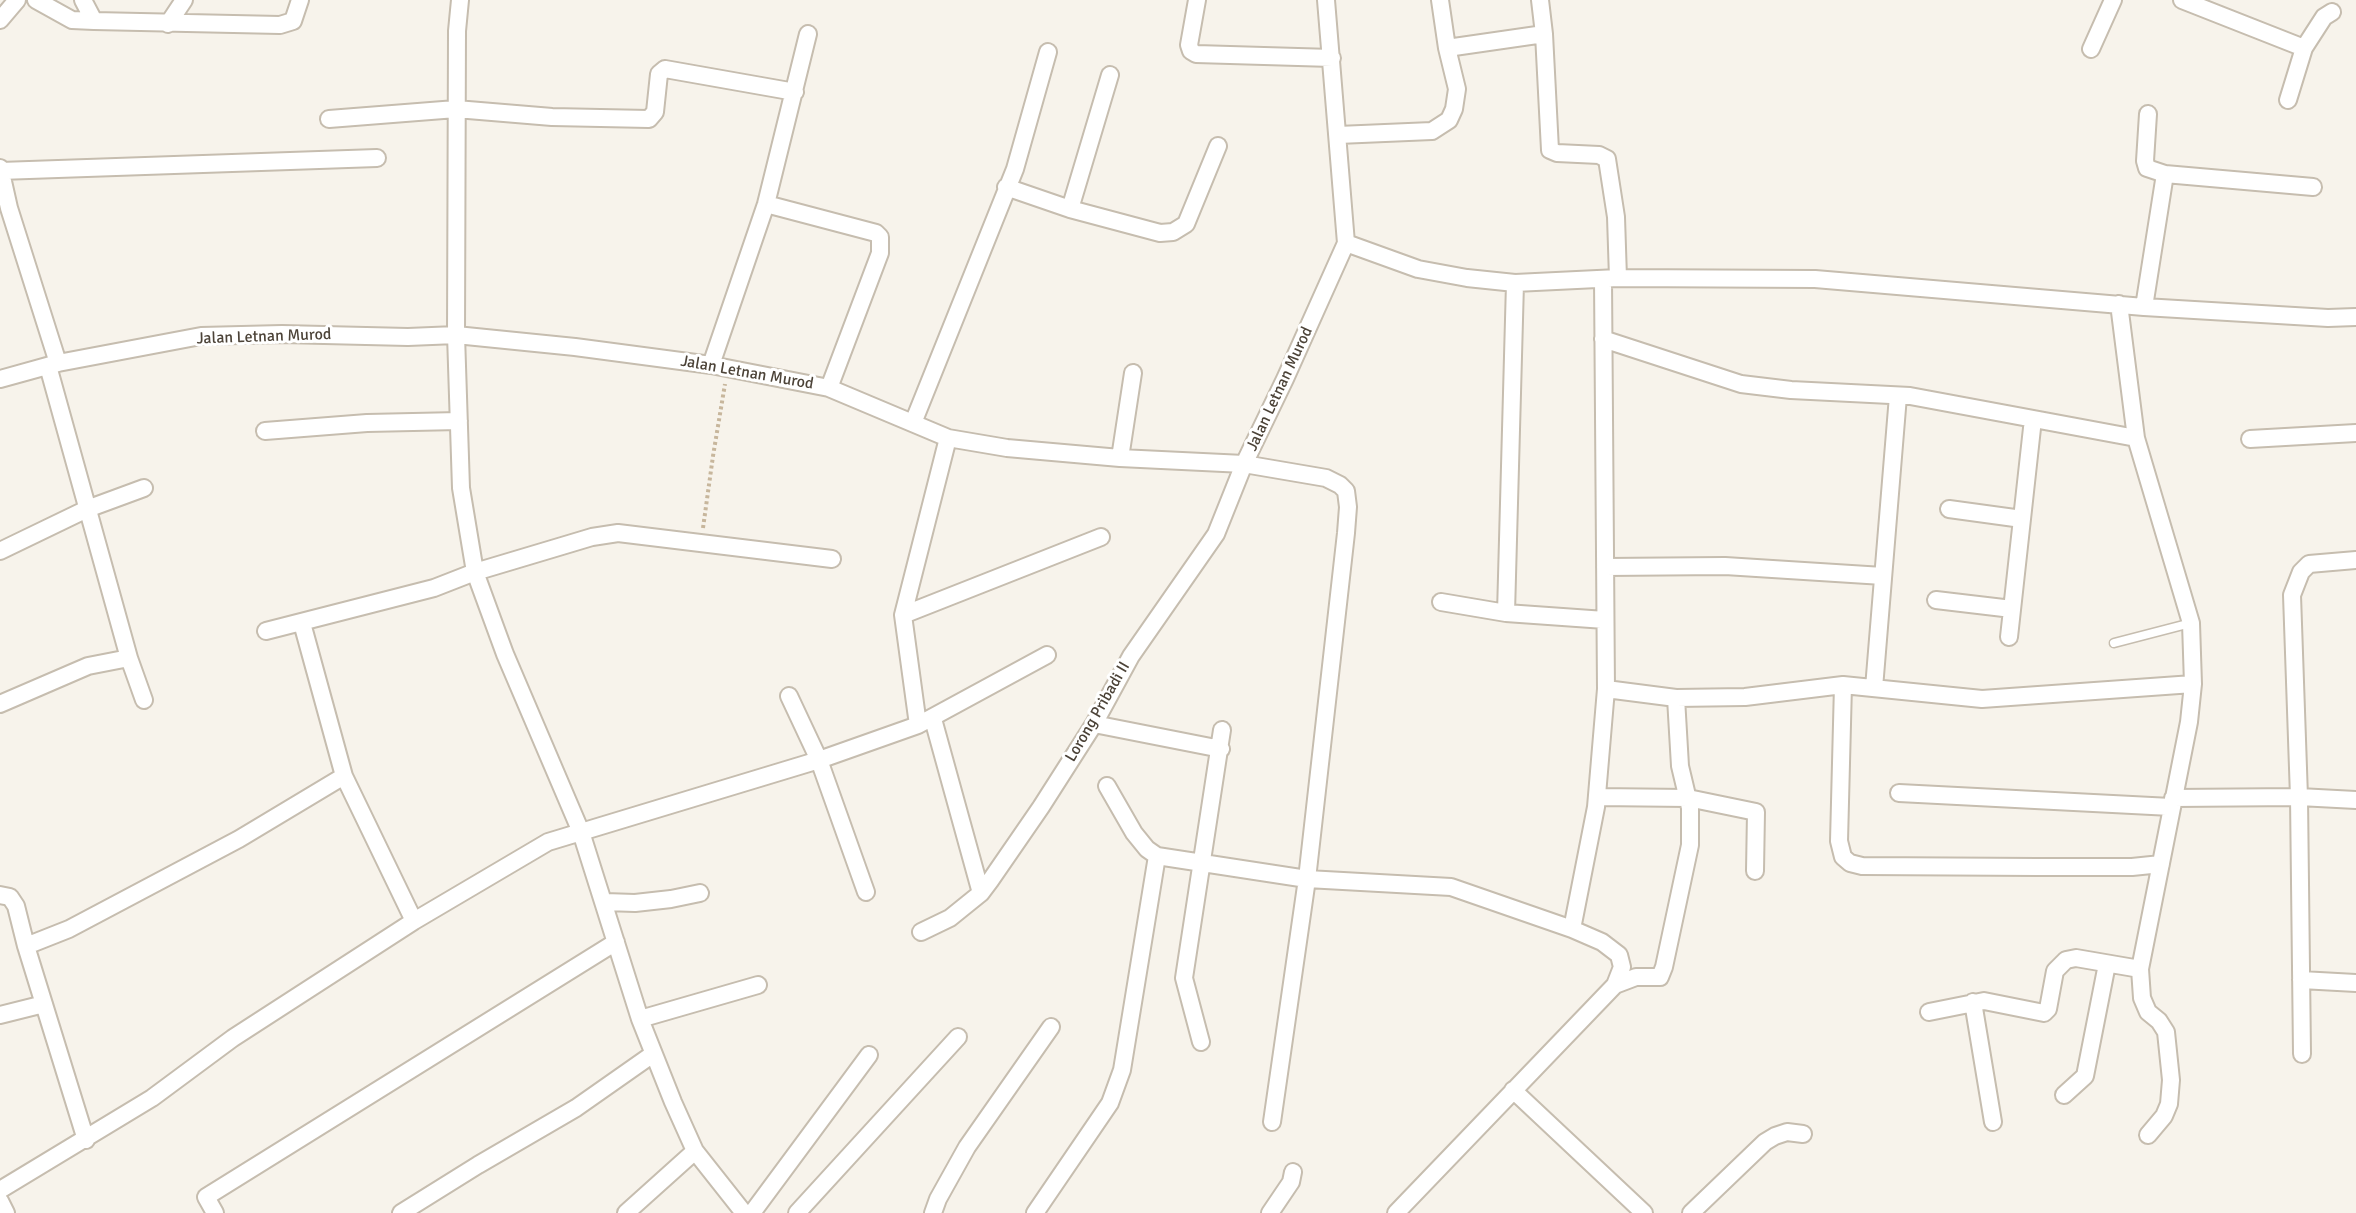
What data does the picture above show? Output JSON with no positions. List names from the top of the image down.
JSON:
{
  "streets": {
    "street": ["Jalan Letnan Murod", "Lorong Pribadi II"]
  },
  "crossings": [
    ["Jalan Letnan Murod", "Lorong Pribadi II"]
  ]
}
